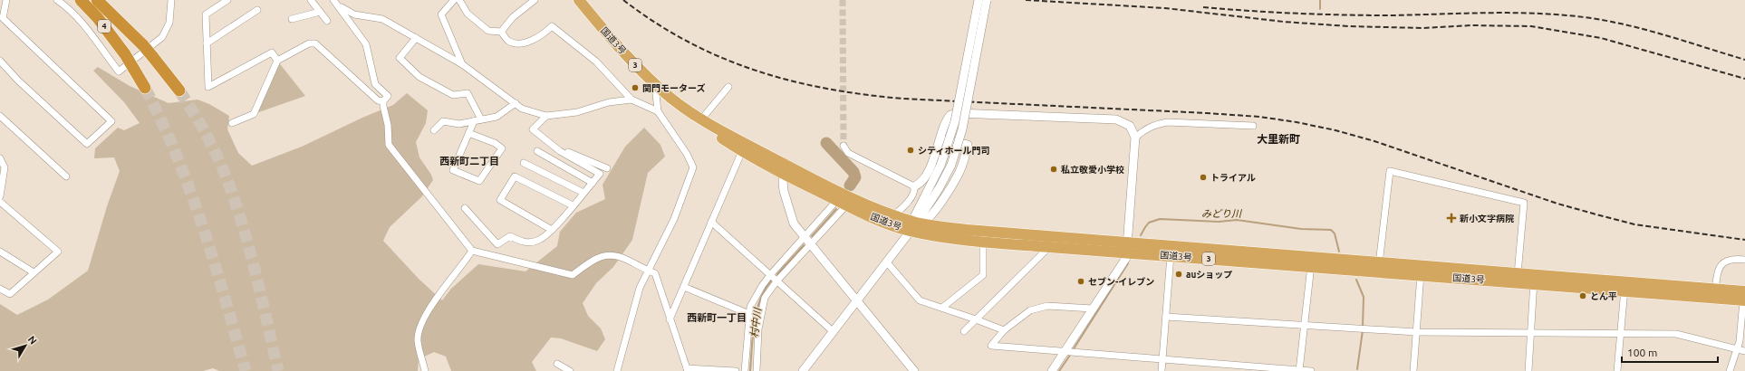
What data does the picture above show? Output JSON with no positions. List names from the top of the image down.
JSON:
{
  "streets": {
    "highway": ["4", "国道3号", "3"]
  },
  "districts": ["大里新町", "西新町二丁目", "西新町一丁目"],
  "water": ["みどり川", "村中川"],
  "places": {
    "other": [
      "関門モーターズ",
      "シティホール門司",
      "私立敬愛小学校",
      "トライアル",
      "auショップ",
      "セブン-イレブン",
      "とん平"
    ],
    "health": ["新小文字病院"]
  },
  "scale_bar": "100 m",
  "north": "top right"
}
